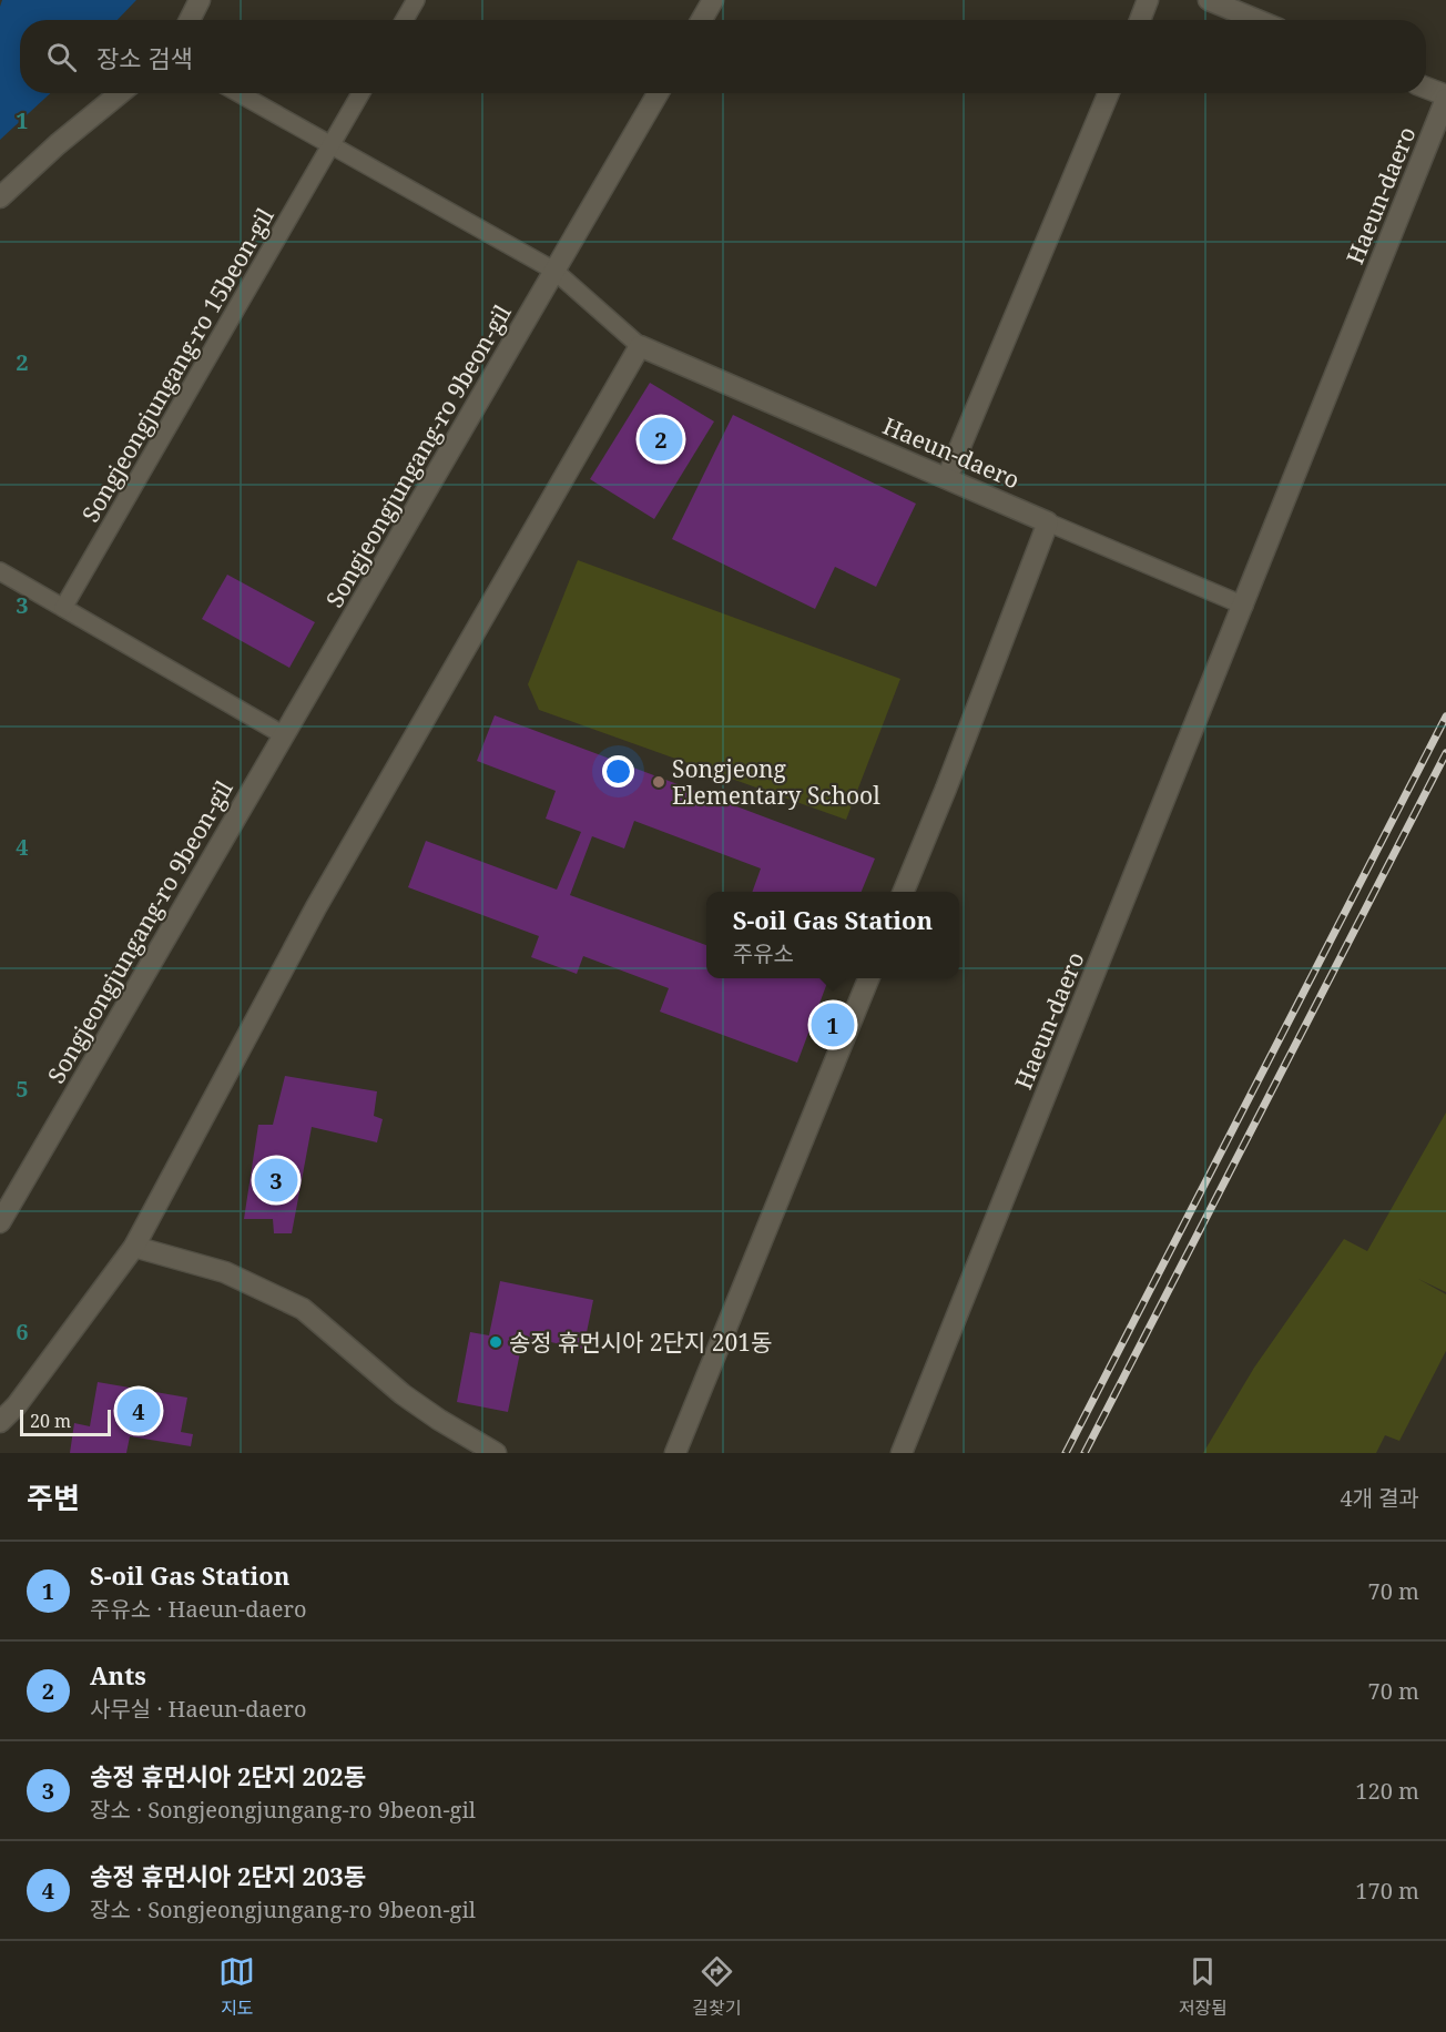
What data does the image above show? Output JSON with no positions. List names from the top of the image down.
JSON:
{
  "streets": {
    "street": ["Haeun-daero", "Songjeongjungang-ro 9beon-gil"],
    "lane": ["Songjeongjungang-ro 15beon-gil"]
  },
  "places": ["Songjeong Elementary School", "송정 휴먼시아 2단지 201동"],
  "scale_bar": "20 m",
  "page": {
    "search": "장소 검색",
    "pins": [
      "2",
      "1",
      "3",
      "4"
    ],
    "popup": ["S-oil Gas Station", "주유소"],
    "scale": "20 m",
    "heading": ["주변", "4개 결과"],
    "list": [
      {
        "mark": "1",
        "name": "S-oil Gas Station",
        "note": "주유소 · Haeun-daero",
        "value": "70 m"
      },
      {
        "mark": "2",
        "name": "Ants",
        "note": "사무실 · Haeun-daero",
        "value": "70 m"
      },
      {
        "mark": "3",
        "name": "송정 휴먼시아 2단지 202동",
        "note": "장소 · Songjeongjungang-ro 9beon-gil",
        "value": "120 m"
      },
      {
        "mark": "4",
        "name": "송정 휴먼시아 2단지 203동",
        "note": "장소 · Songjeongjungang-ro 9beon-gil",
        "value": "170 m"
      }
    ],
    "nav": ["지도", "길찾기", "저장됨"]
  },
  "grid": {
    "rows": [
      "1",
      "2",
      "3",
      "4",
      "5",
      "6"
    ]
  }
}
